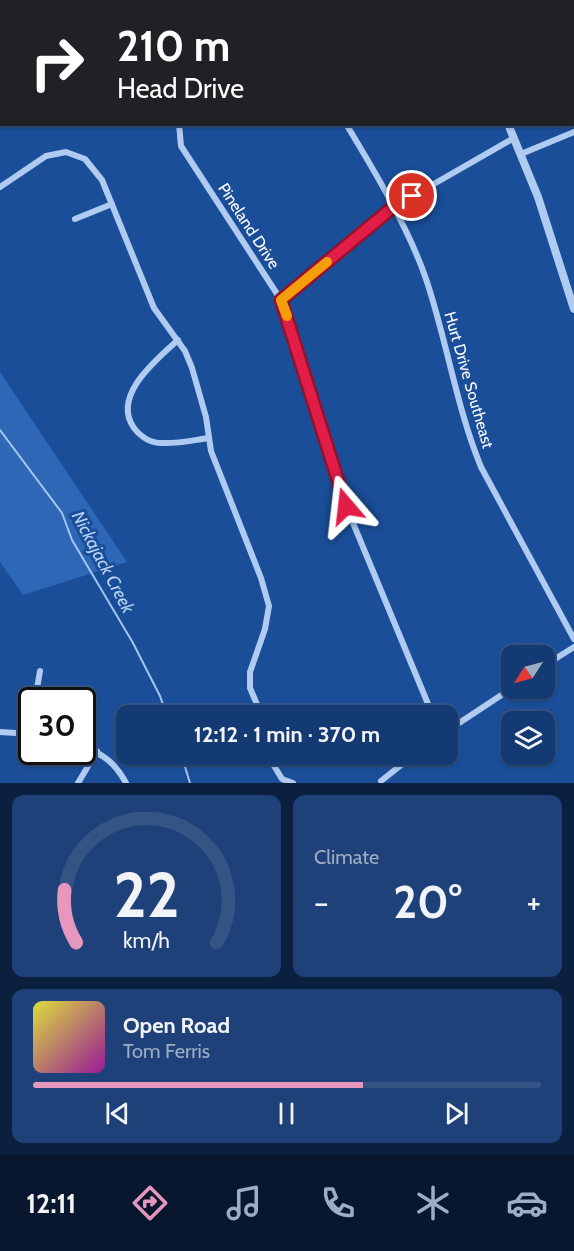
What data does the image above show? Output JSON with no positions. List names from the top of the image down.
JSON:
{
  "streets": {
    "street": ["Pineland Drive", "Hurt Drive Southeast"]
  },
  "water": ["Nickajack Creek"],
  "north": "bottom left",
  "page": {
    "turn": ["210 m", "Head Drive"],
    "limit": "30",
    "trip": "12:12 · 1 min · 370 m",
    "tile": "Climate",
    "heat": ["−", "20°", "+"],
    "song": ["Open Road", "Tom Ferris"],
    "tabs": "12:11",
    "gauge": ["22", "km/h"]
  }
}
